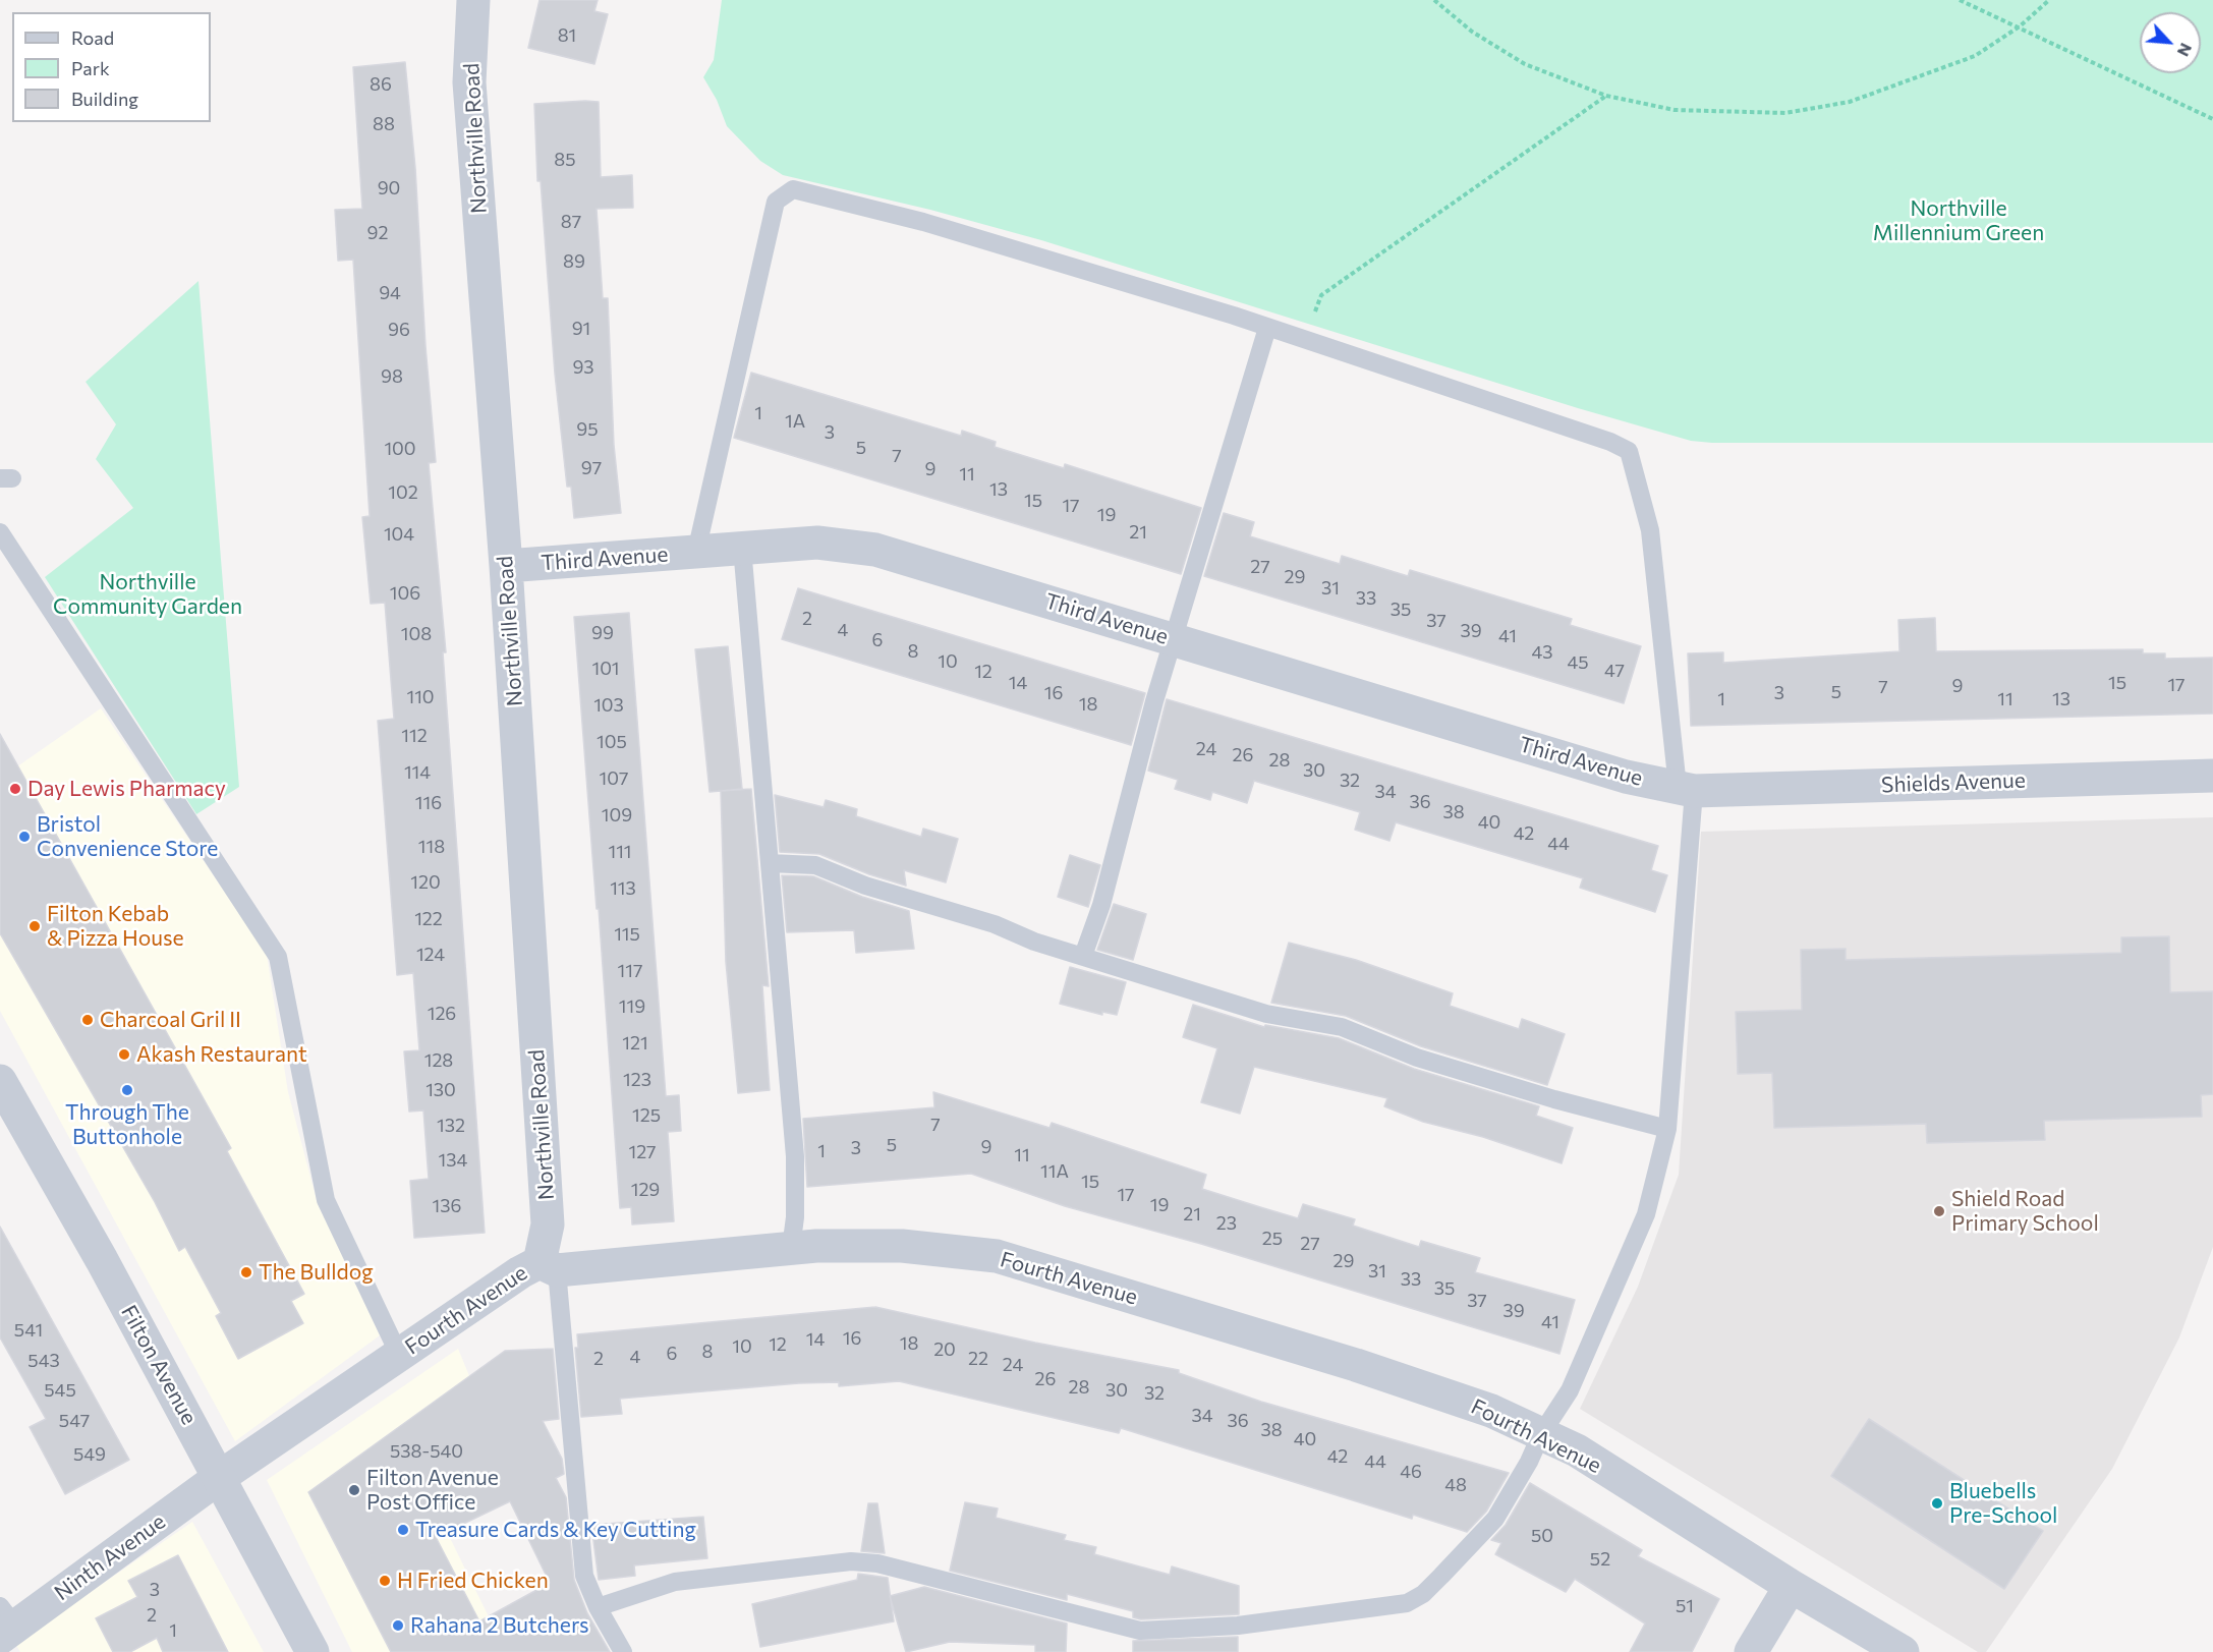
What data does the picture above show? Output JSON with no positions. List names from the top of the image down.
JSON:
{
  "streets": {
    "street": [
      "Northville Road",
      "Third Avenue",
      "Shields Avenue",
      "Fourth Avenue",
      "Filton Avenue",
      "Ninth Avenue"
    ]
  },
  "crossings": [
    ["Northville Road", "Third Avenue"],
    ["Northville Road", "Fourth Avenue"],
    ["Third Avenue", "Shields Avenue"],
    ["Fourth Avenue", "Filton Avenue"],
    ["Fourth Avenue", "Ninth Avenue"],
    ["Filton Avenue", "Ninth Avenue"]
  ],
  "parks": ["Northville Millennium Green", "Northville Community Garden"],
  "places": [
    "Day Lewis Pharmacy",
    "Bristol Convenience Store",
    "Filton Kebab & Pizza House",
    "Charcoal Gril II",
    "Akash Restaurant",
    "Through The Buttonhole",
    "Shield Road Primary School",
    "The Bulldog",
    "Filton Avenue Post Office",
    "Bluebells Pre-School",
    "Treasure Cards & Key Cutting",
    "H Fried Chicken",
    "Rahana 2 Butchers"
  ],
  "house_numbers": [
    "81",
    "86",
    "88",
    "85",
    "90",
    "87",
    "92",
    "89",
    "94",
    "91",
    "96",
    "93",
    "98",
    "1",
    "1A",
    "95",
    "3",
    "5",
    "100",
    "7",
    "97",
    "9",
    "11",
    "13",
    "102",
    "15",
    "17",
    "19",
    "21",
    "104",
    "27",
    "29",
    "31",
    "106",
    "33",
    "35",
    "2",
    "37",
    "4",
    "39",
    "99",
    "108",
    "41",
    "6",
    "8",
    "43",
    "10",
    "45",
    "101",
    "47",
    "12",
    "14",
    "15",
    "17",
    "9",
    "7",
    "5",
    "16",
    "3",
    "110",
    "1",
    "11",
    "13",
    "18",
    "103",
    "112",
    "105",
    "24",
    "26",
    "28",
    "30",
    "114",
    "107",
    "32",
    "34",
    "36",
    "116",
    "38",
    "109",
    "40",
    "42",
    "44",
    "118",
    "111",
    "120",
    "113",
    "122",
    "115",
    "124",
    "117",
    "119",
    "126",
    "121",
    "128",
    "123",
    "130",
    "125",
    "7",
    "132",
    "5",
    "9",
    "3",
    "1",
    "127",
    "11",
    "134",
    "11A",
    "15",
    "129",
    "17",
    "19",
    "136",
    "21",
    "23",
    "25",
    "27",
    "29",
    "31",
    "33",
    "35",
    "37",
    "39",
    "41",
    "541",
    "16",
    "14",
    "18",
    "12",
    "10",
    "20",
    "8",
    "6",
    "4",
    "2",
    "22",
    "543",
    "24",
    "26",
    "28",
    "545",
    "30",
    "32",
    "34",
    "547",
    "36",
    "38",
    "40",
    "538-540",
    "549",
    "42",
    "44",
    "46",
    "48",
    "50",
    "52",
    "3",
    "51",
    "2",
    "1"
  ],
  "legend": ["Road", "Park", "Building"],
  "north": "bottom right"
}
